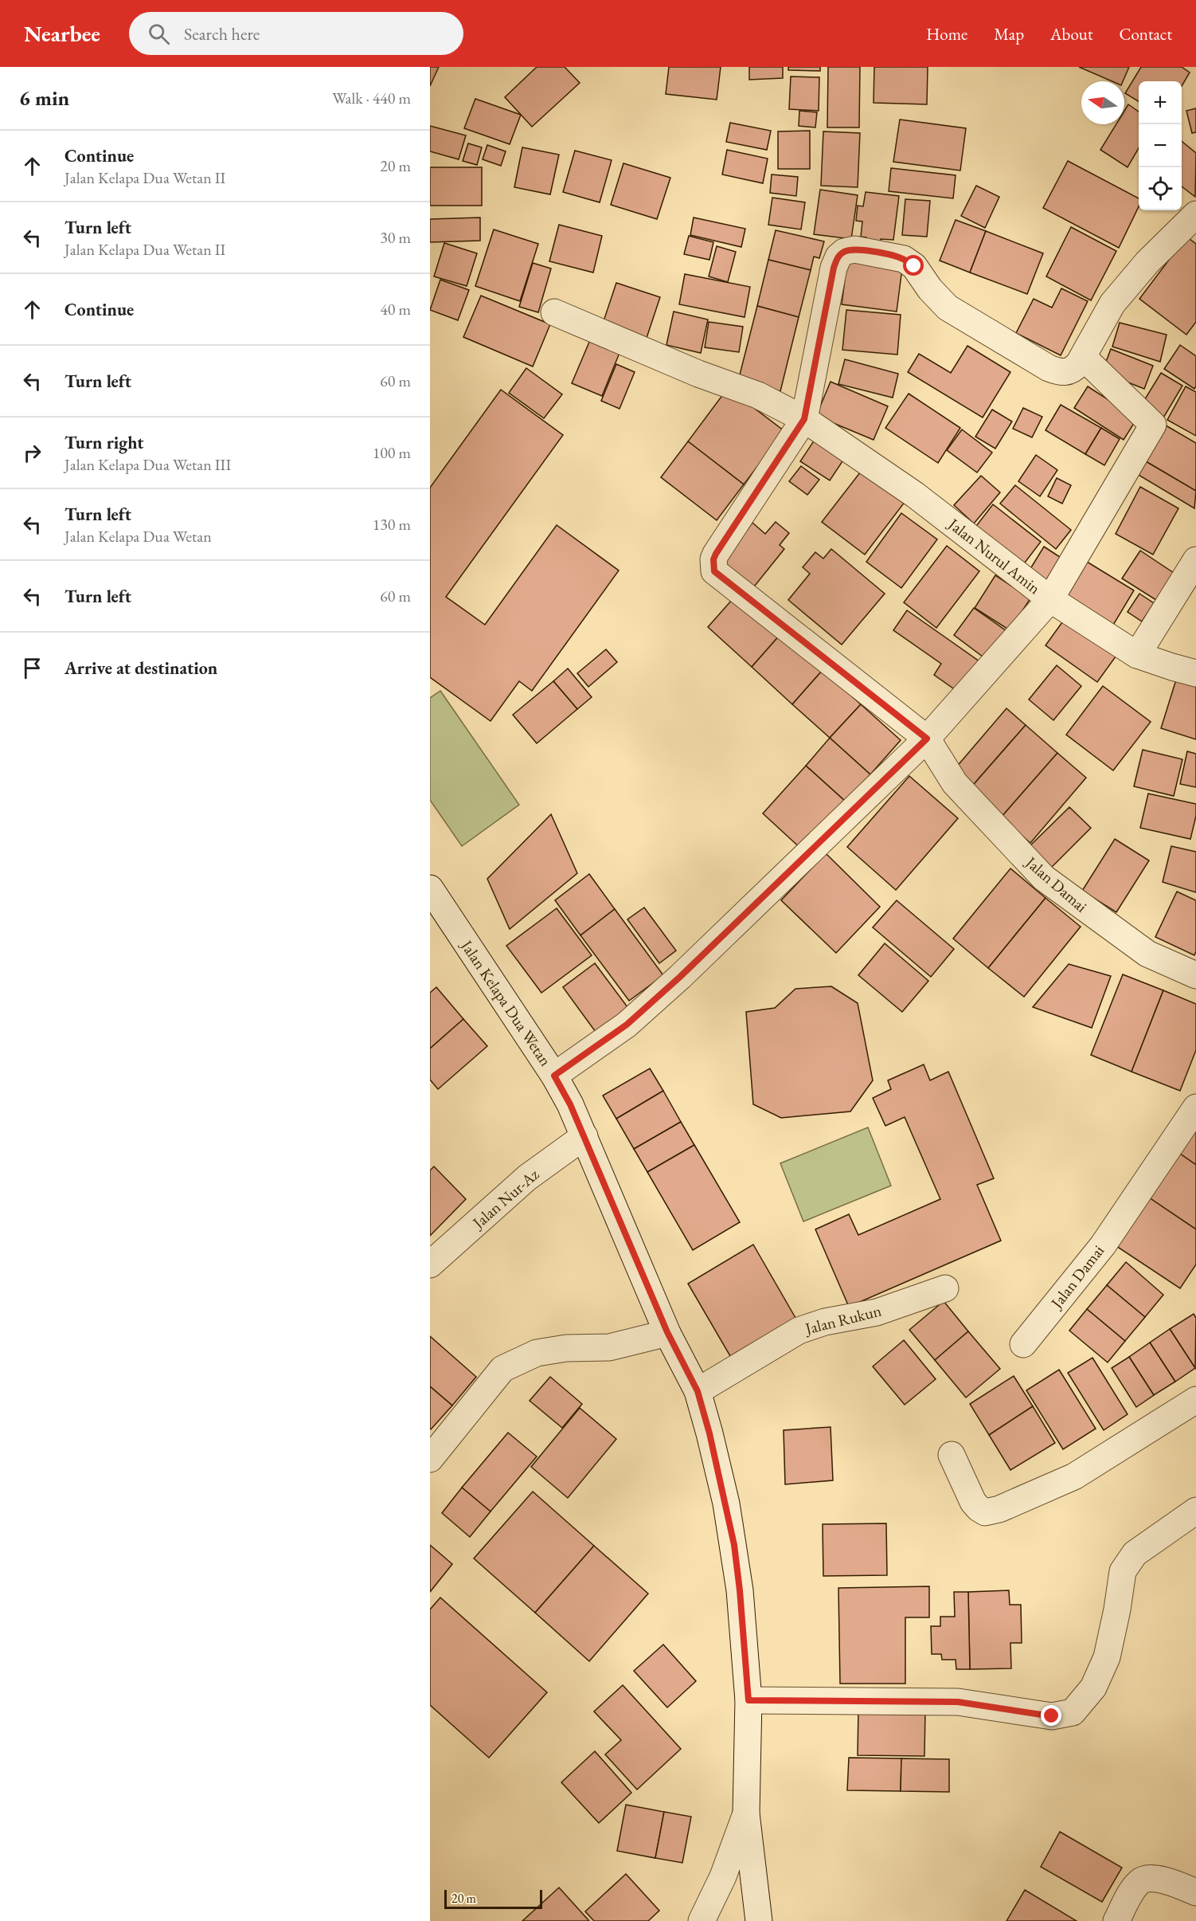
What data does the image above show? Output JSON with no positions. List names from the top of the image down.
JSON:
{
  "streets": {
    "street": [
      "Jalan Nurul Amin",
      "Jalan Damai",
      "Jalan Kelapa Dua Wetan",
      "Jalan Nur-Az",
      "Jalan Rukun"
    ]
  },
  "crossings": [
    ["Jalan Nurul Amin", "Jalan Damai"],
    ["Jalan Kelapa Dua Wetan", "Jalan Nur-Az"],
    ["Jalan Kelapa Dua Wetan", "Jalan Rukun"]
  ],
  "scale_bar": "20 m",
  "north": "left",
  "page": {
    "header": "Nearbee",
    "search": "Search here",
    "nav": [
      "Home",
      "Map",
      "About",
      "Contact"
    ],
    "heading": ["6 min", "Walk · 440 m"],
    "map_buttons": ["+", "−"],
    "list": [
      ["Continue", "Jalan Kelapa Dua Wetan II", "20 m"],
      ["Turn left", "Jalan Kelapa Dua Wetan II", "30 m"],
      ["Continue", "40 m"],
      ["Turn left", "60 m"],
      ["Turn right", "Jalan Kelapa Dua Wetan III", "100 m"],
      ["Turn left", "Jalan Kelapa Dua Wetan", "130 m"],
      ["Turn left", "60 m"],
      "Arrive at destination"
    ],
    "scale": "20 m"
  }
}
